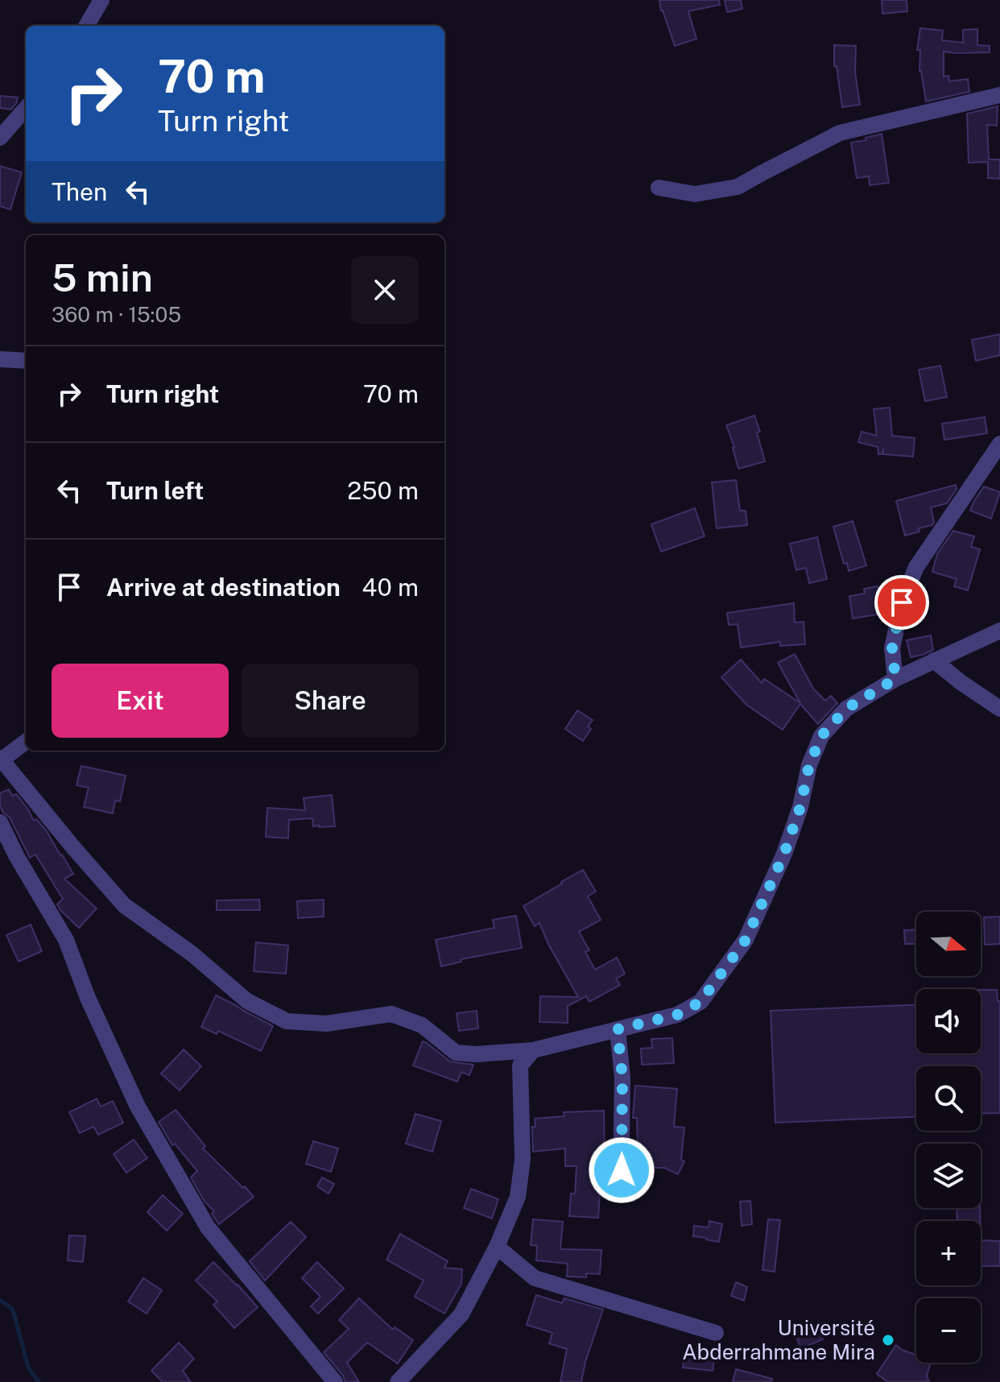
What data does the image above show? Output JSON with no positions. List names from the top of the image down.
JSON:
{
  "places": ["Université Abderrahmane Mira"],
  "north": "right",
  "page": {
    "turn": ["70 m", "Turn right"],
    "then": "Then",
    "heading": ["5 min", "360 m · 15:05"],
    "list": [
      {
        "name": "Turn right",
        "value": "70 m"
      },
      {
        "name": "Turn left",
        "value": "250 m"
      },
      {
        "name": "Arrive at destination",
        "value": "40 m"
      }
    ],
    "buttons": ["Exit", "Share"],
    "map_buttons": ["+", "−"]
  }
}
